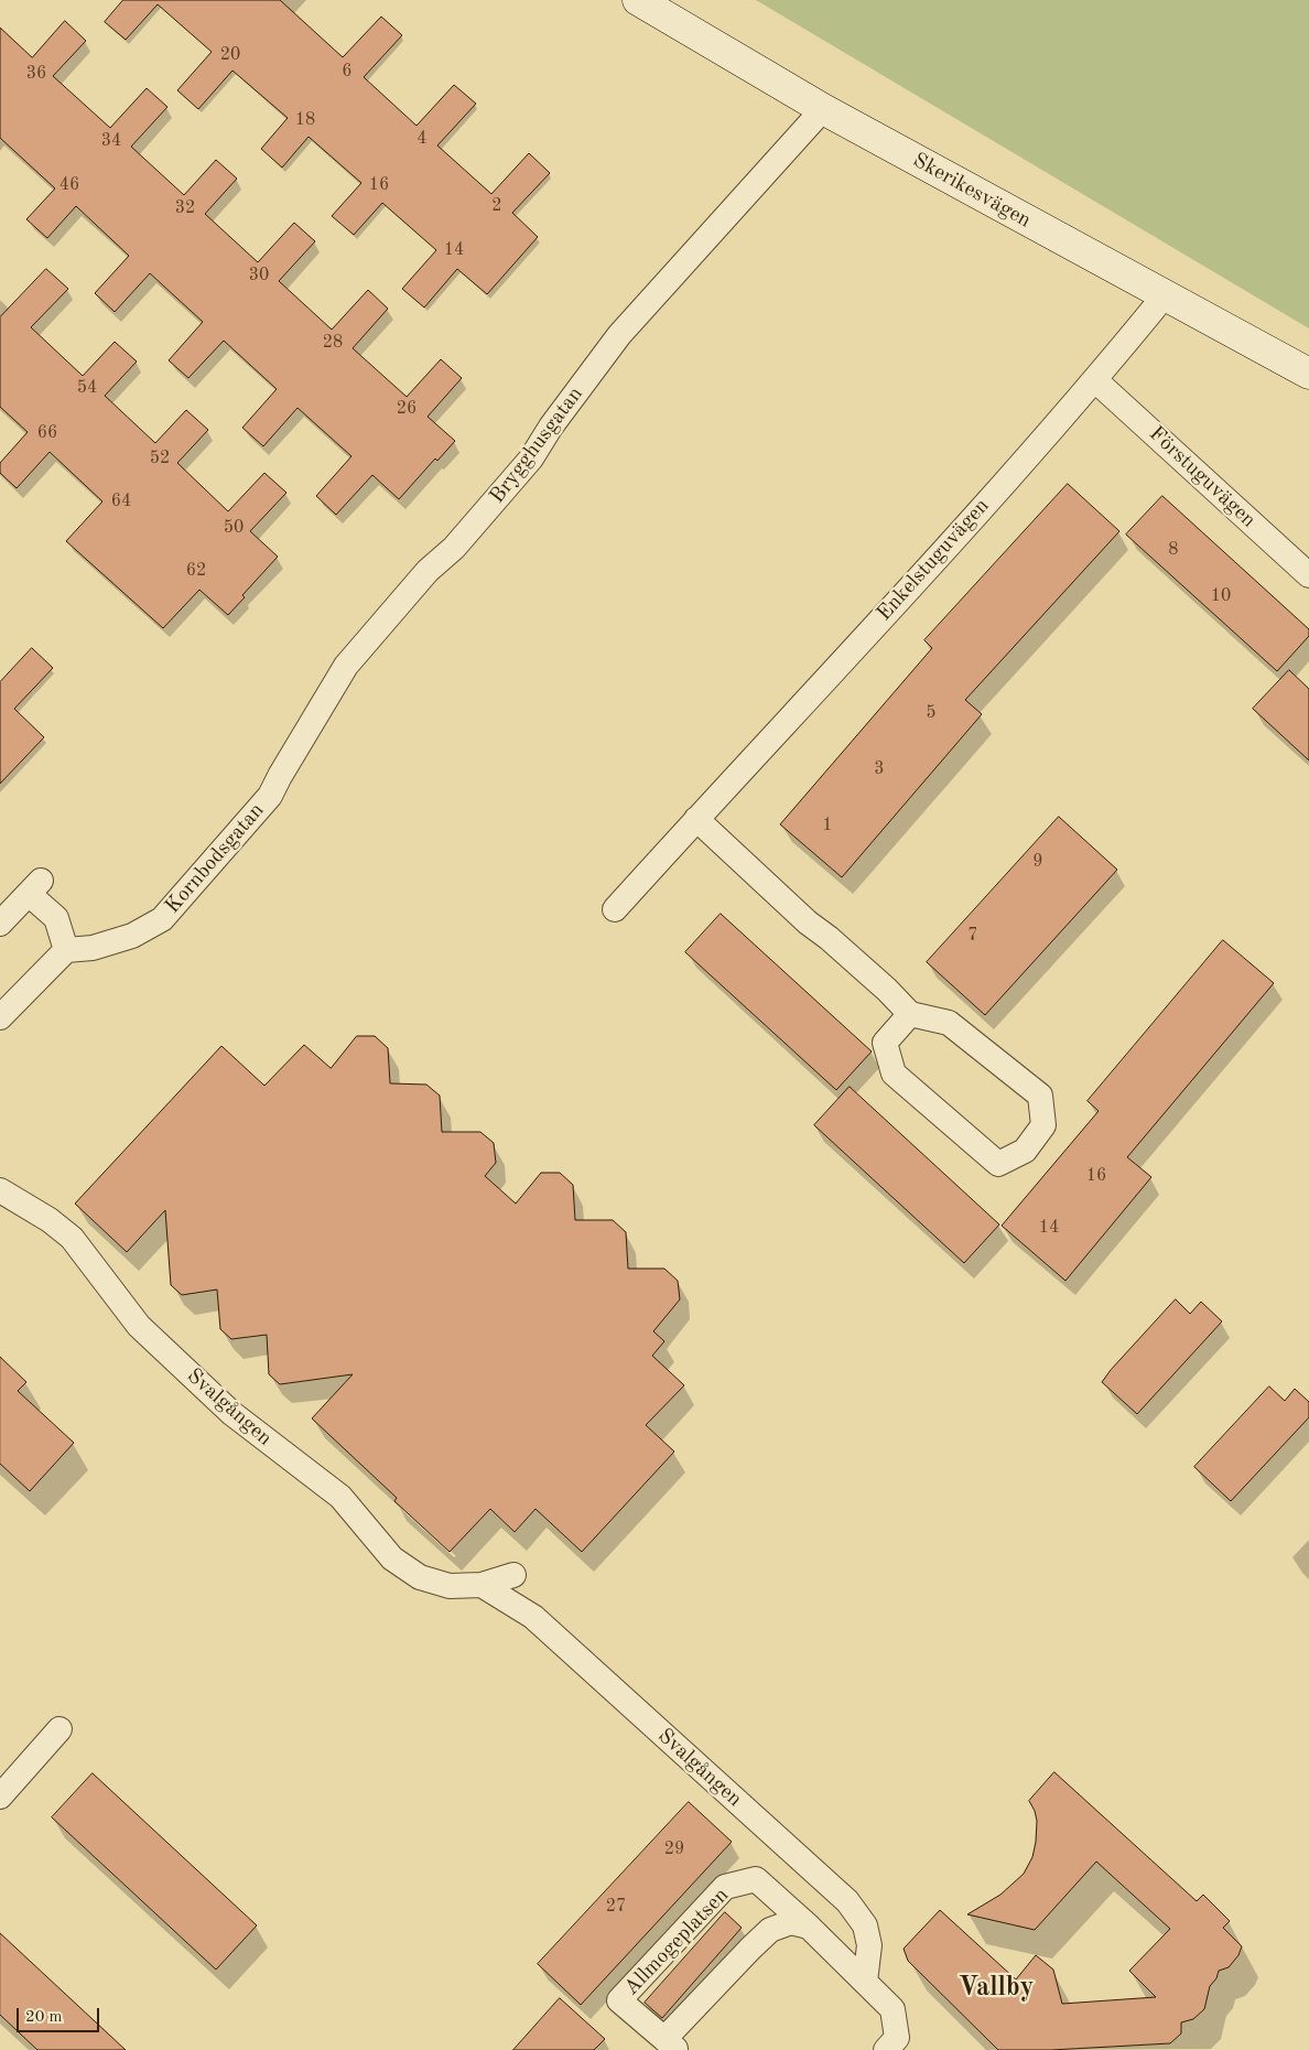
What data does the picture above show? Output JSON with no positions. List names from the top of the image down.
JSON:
{
  "streets": {
    "street": [
      "Skerikesvägen",
      "Brygghusgatan",
      "Förstuguvägen",
      "Enkelstuguvägen",
      "Kornbodsgatan",
      "Svalgången",
      "Allmogeplatsen"
    ]
  },
  "crossings": [
    ["Skerikesvägen", "Brygghusgatan"],
    ["Skerikesvägen", "Enkelstuguvägen"],
    ["Brygghusgatan", "Kornbodsgatan"],
    ["Förstuguvägen", "Enkelstuguvägen"],
    ["Svalgången", "Allmogeplatsen"]
  ],
  "districts": ["Vallby"],
  "house_numbers": [
    "20",
    "6",
    "36",
    "18",
    "4",
    "34",
    "46",
    "16",
    "2",
    "32",
    "14",
    "30",
    "28",
    "54",
    "26",
    "66",
    "52",
    "64",
    "50",
    "8",
    "62",
    "10",
    "5",
    "3",
    "1",
    "9",
    "7",
    "16",
    "14",
    "29",
    "27"
  ],
  "scale_bar": "20 m"
}
